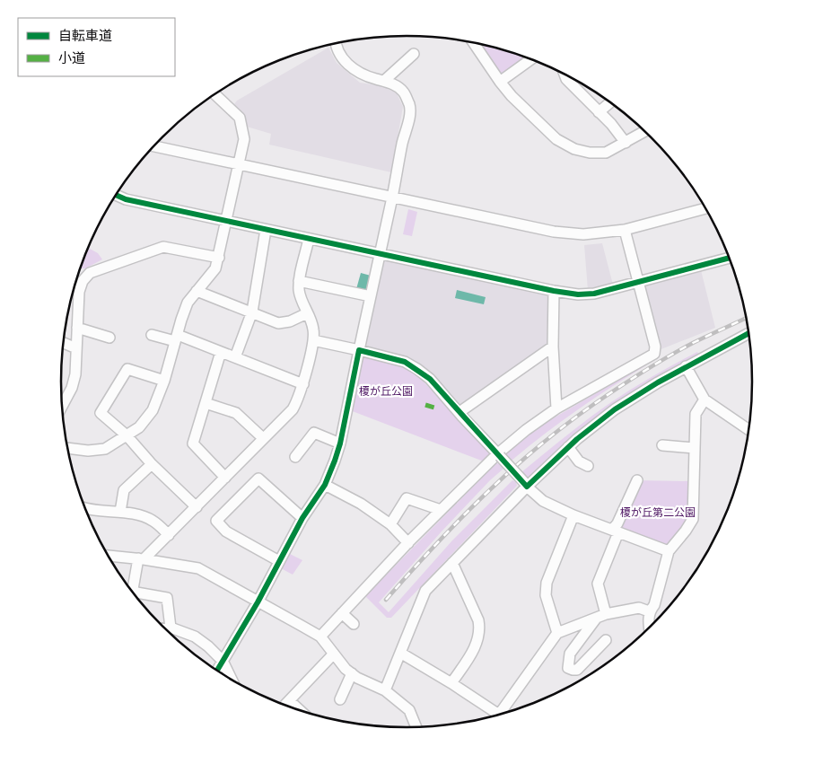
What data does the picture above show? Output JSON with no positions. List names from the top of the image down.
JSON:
{
  "parks": ["榎が丘公園", "榎が丘第二公園"],
  "legend": ["自転車道", "小道"]
}
